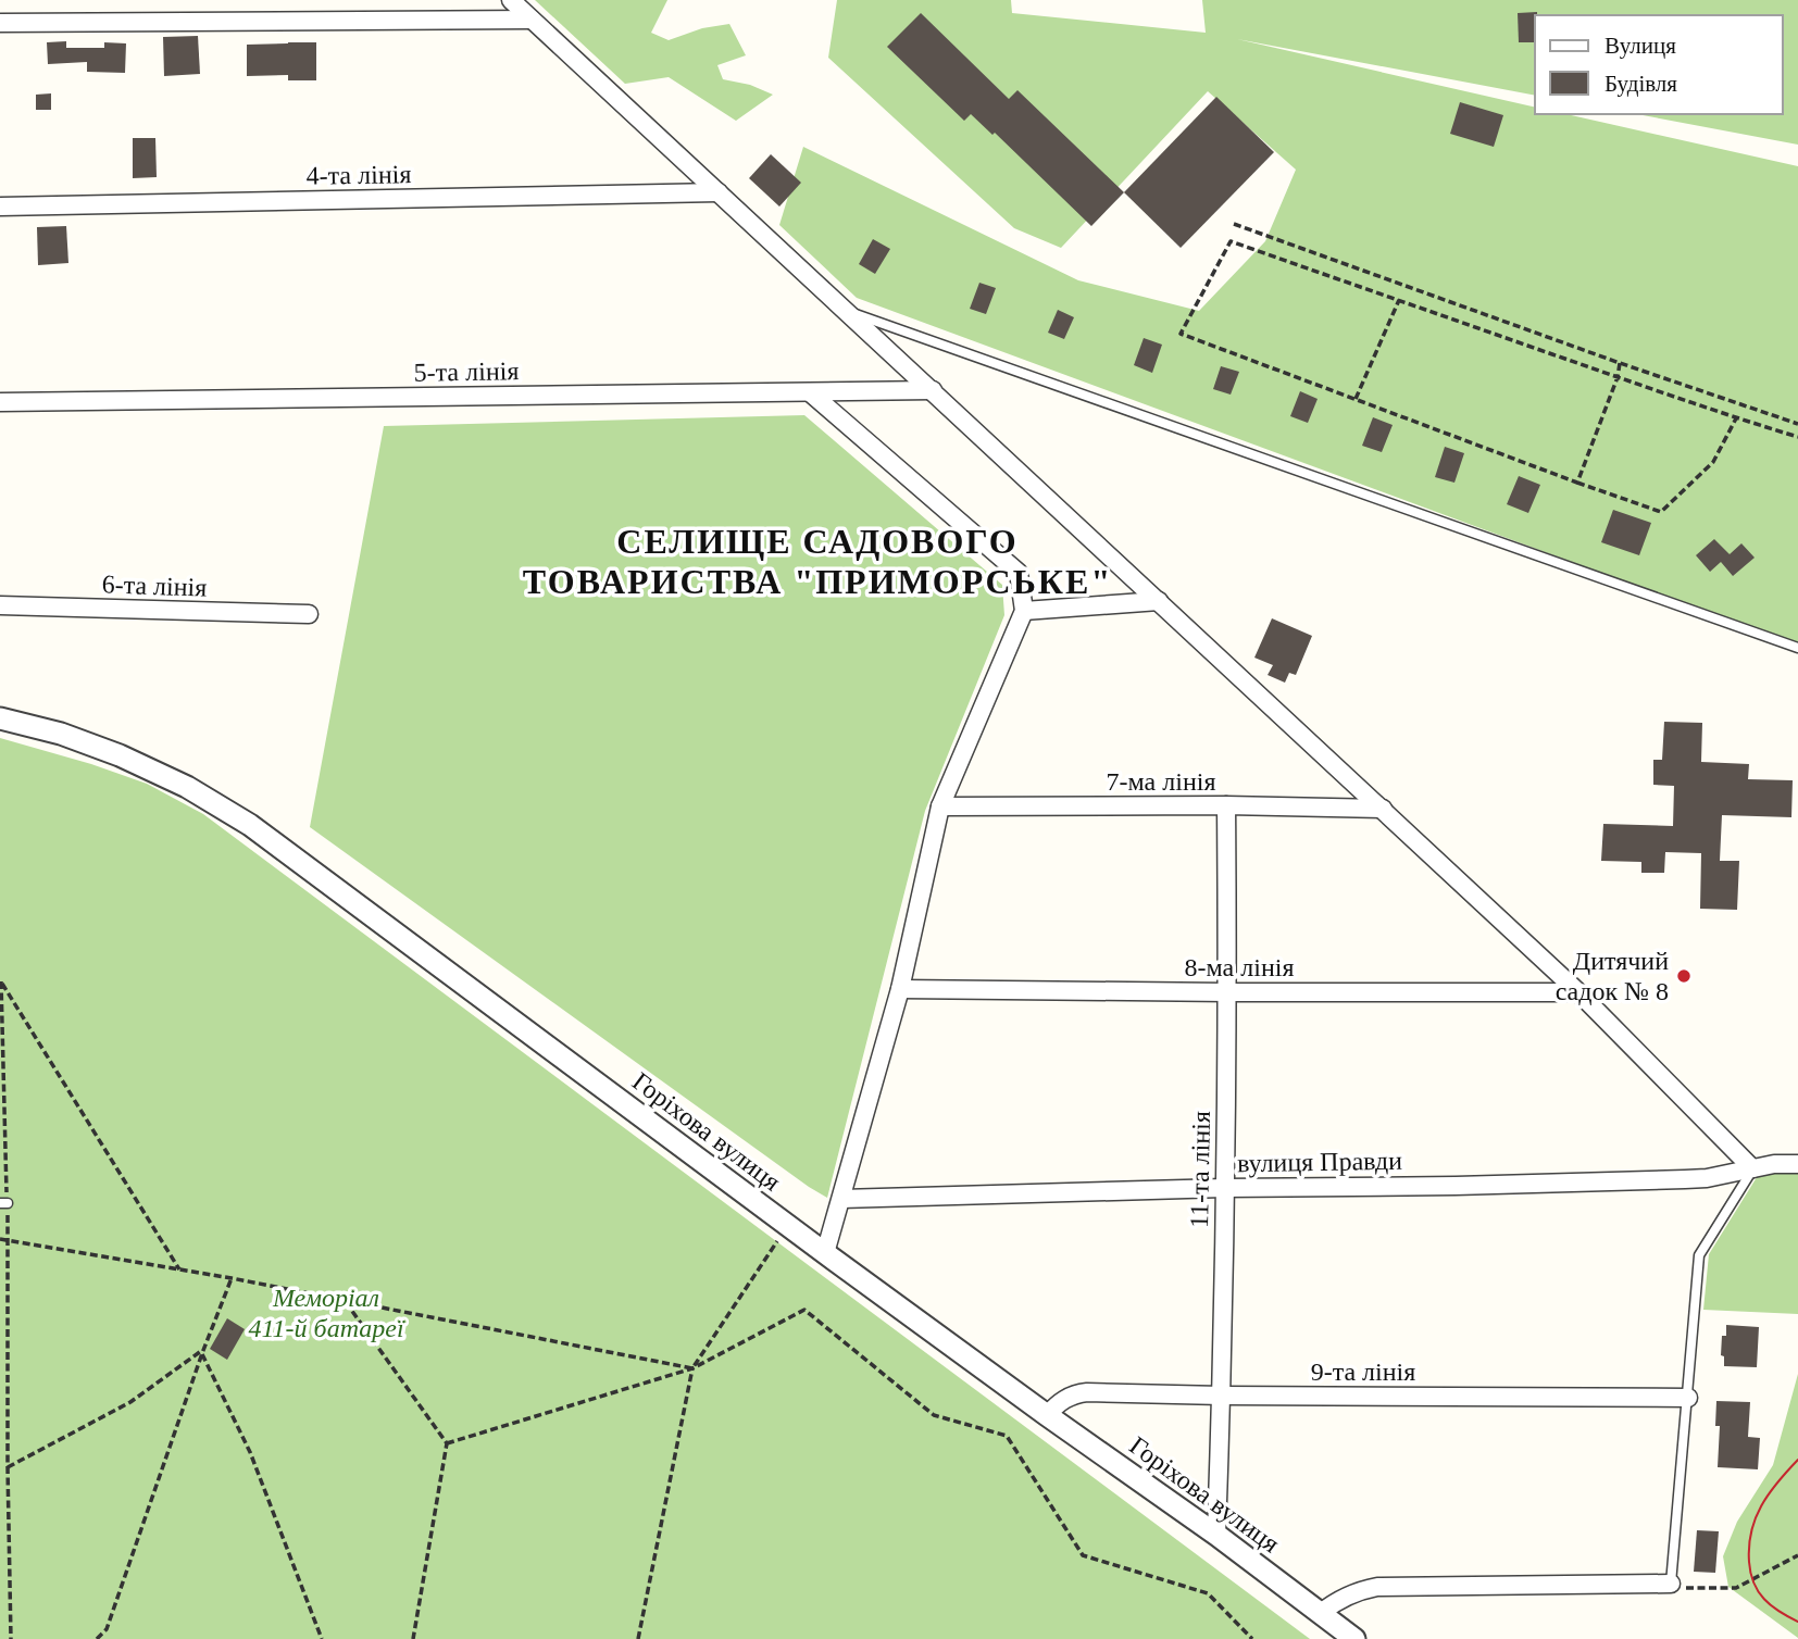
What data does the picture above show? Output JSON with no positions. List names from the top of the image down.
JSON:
{
  "streets": {
    "street": [
      "4-та лінія",
      "5-та лінія",
      "6-та лінія",
      "7-ма лінія",
      "8-ма лінія",
      "Горіхова вулиця",
      "вулиця Правди",
      "11-та лінія",
      "9-та лінія"
    ]
  },
  "crossings": [
    ["7-ма лінія", "11-та лінія"],
    ["8-ма лінія", "11-та лінія"],
    ["Горіхова вулиця", "11-та лінія"],
    ["Горіхова вулиця", "9-та лінія"],
    ["вулиця Правди", "11-та лінія"],
    ["11-та лінія", "9-та лінія"]
  ],
  "districts": ["СЕЛИЩЕ САДОВОГО ТОВАРИСТВА \"ПРИМОРСЬКЕ\""],
  "parks": ["Меморіал 411-й батареї"],
  "places": ["Дитячий садок № 8"],
  "legend": ["Вулиця", "Будівля"]
}
